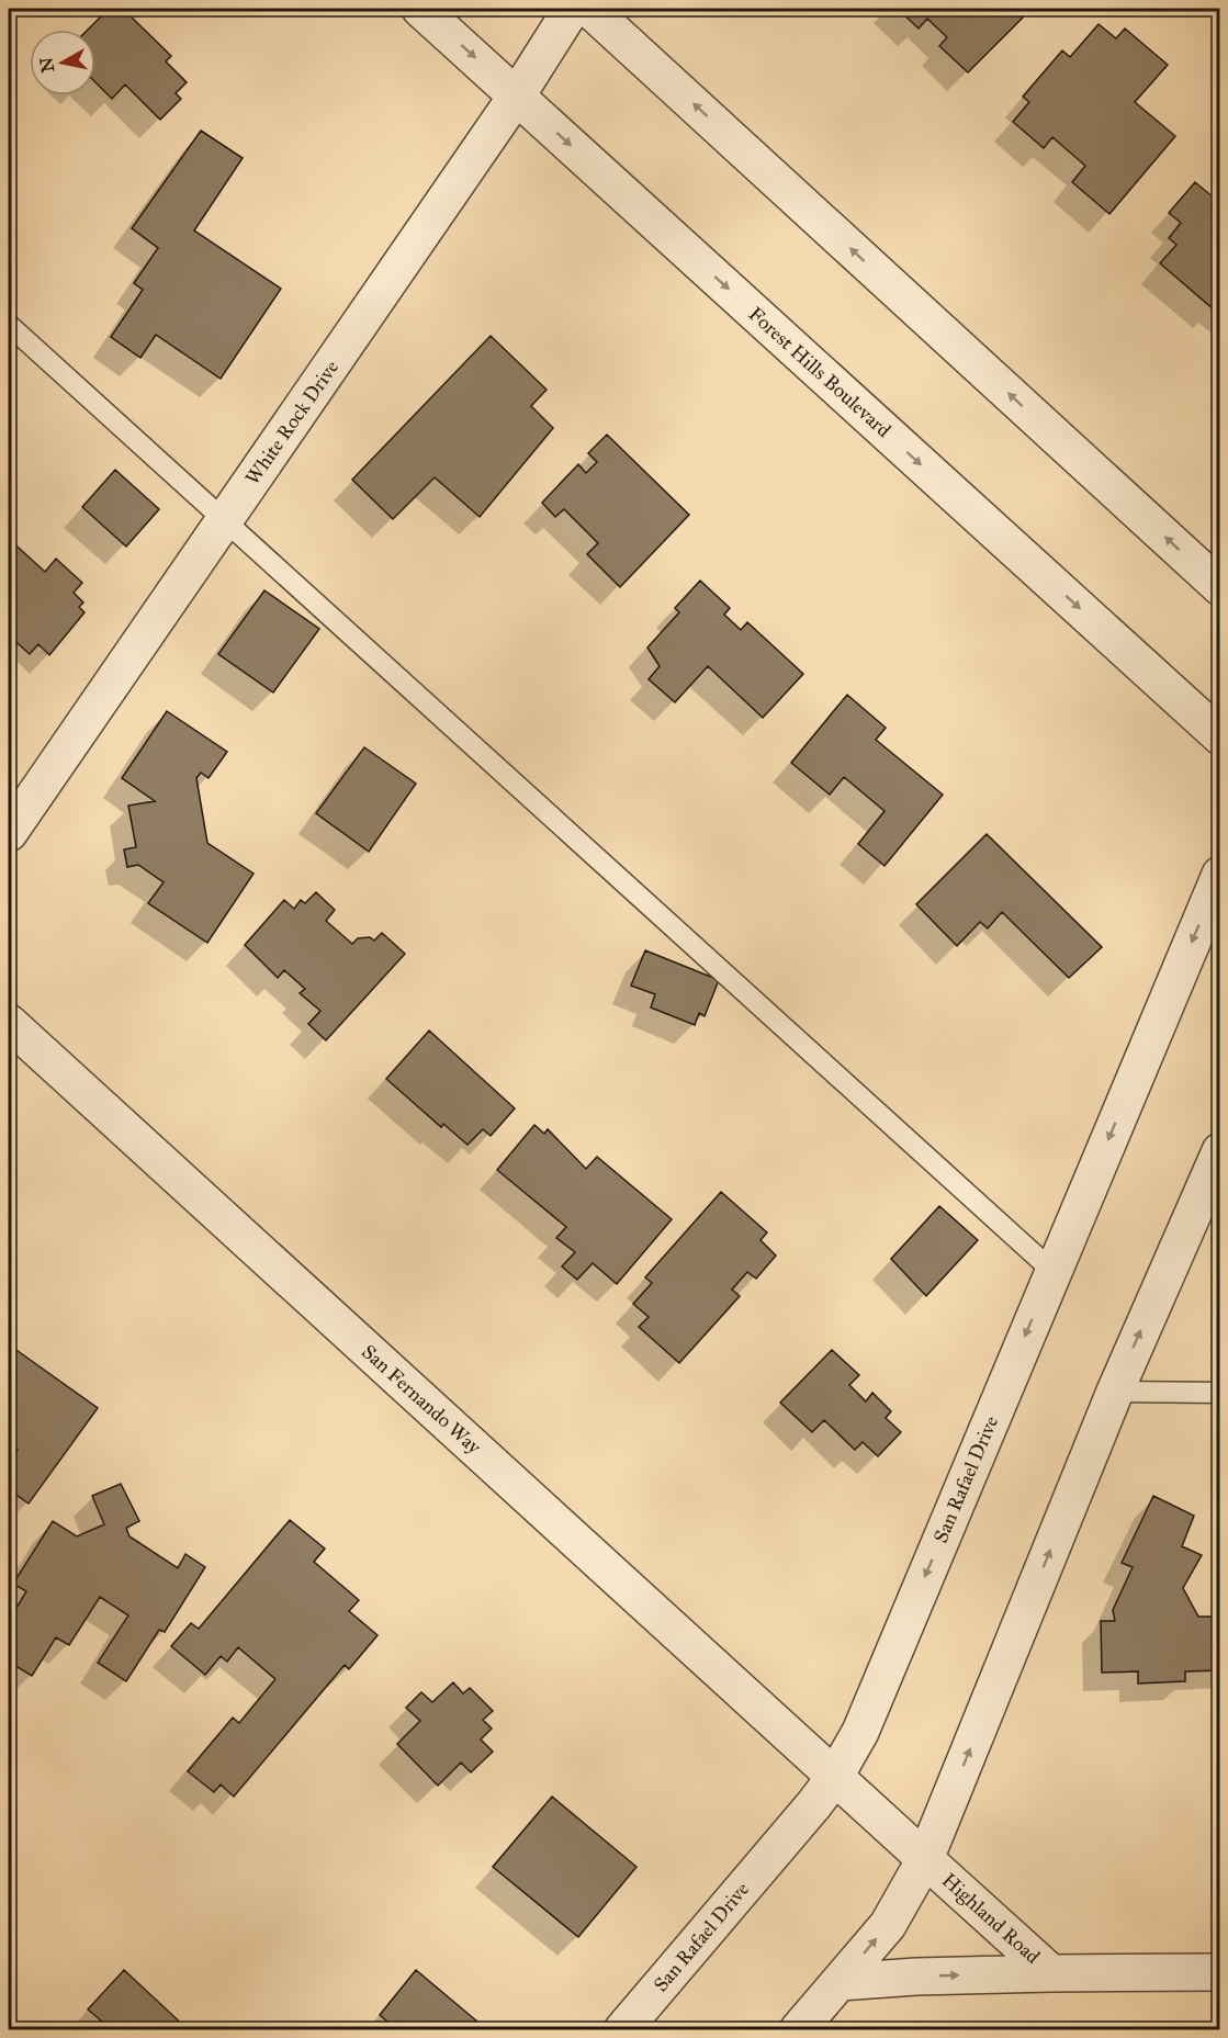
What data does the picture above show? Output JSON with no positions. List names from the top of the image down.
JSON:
{
  "streets": {
    "street": [
      "Forest Hills Boulevard",
      "White Rock Drive",
      "San Fernando Way",
      "San Rafael Drive",
      "Highland Road"
    ]
  },
  "crossings": [
    ["Forest Hills Boulevard", "White Rock Drive"],
    ["San Fernando Way", "San Rafael Drive"],
    ["San Fernando Way", "Highland Road"],
    ["San Rafael Drive", "Highland Road"]
  ],
  "north": "left"
}
